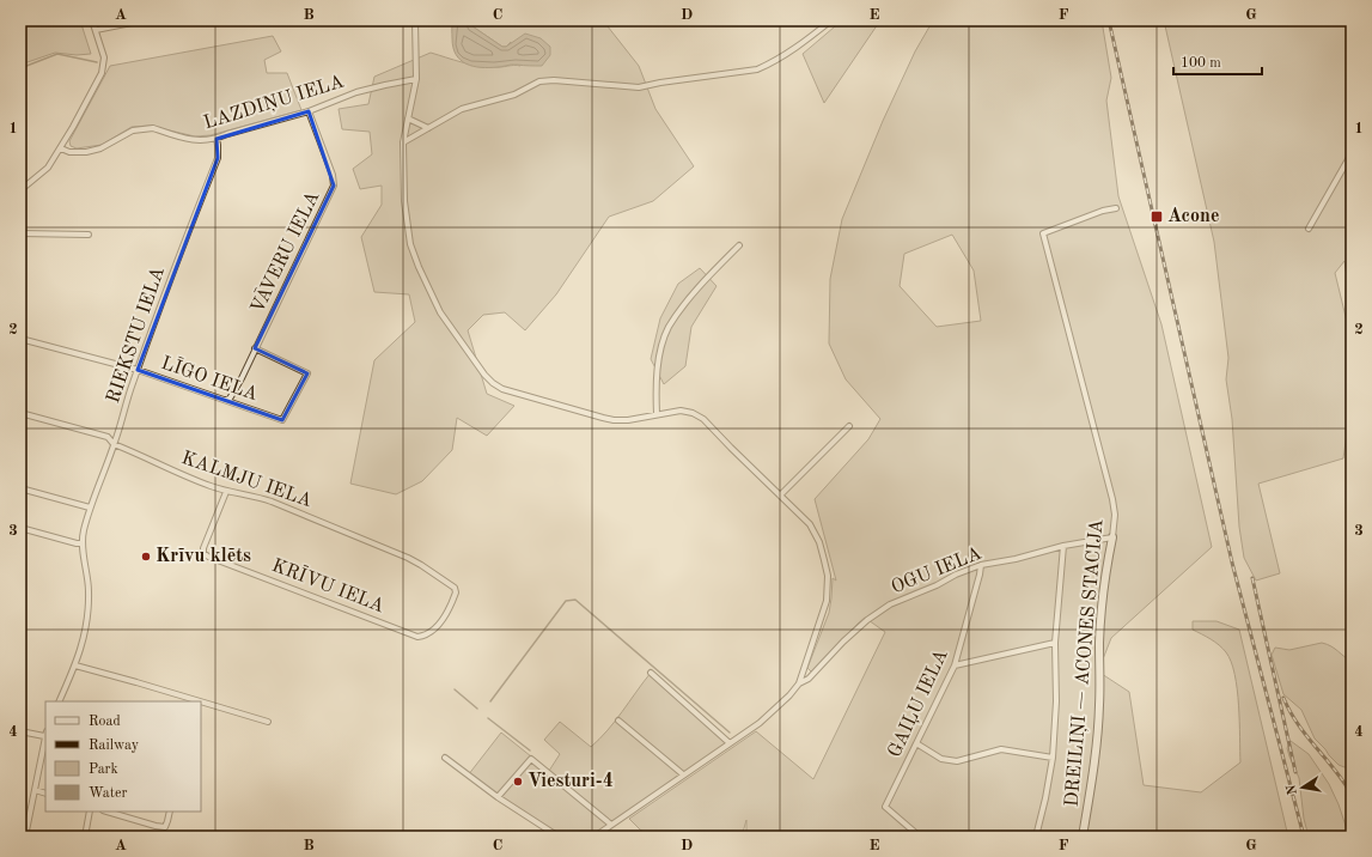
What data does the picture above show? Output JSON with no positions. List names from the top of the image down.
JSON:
{
  "streets": {
    "street": [
      "LAZDIŅU IELA",
      "VĀVERU IELA",
      "RIEKSTU IELA",
      "LĪGO IELA",
      "KALMJU IELA",
      "OGU IELA",
      "KRĪVU IELA",
      "DREILIŅI — ACONES STACIJA",
      "GAIĻU IELA"
    ]
  },
  "crossings": [
    ["LAZDIŅU IELA", "VĀVERU IELA"],
    ["LAZDIŅU IELA", "RIEKSTU IELA"],
    ["VĀVERU IELA", "LĪGO IELA"],
    ["RIEKSTU IELA", "LĪGO IELA"],
    ["RIEKSTU IELA", "KALMJU IELA"],
    ["KALMJU IELA", "KRĪVU IELA"],
    ["OGU IELA", "DREILIŅI — ACONES STACIJA"],
    ["OGU IELA", "GAIĻU IELA"]
  ],
  "places": {
    "transit": ["Acone"],
    "other": ["Krīvu klēts", "Viesturi-4"]
  },
  "legend": [
    "Road",
    "Railway",
    "Park",
    "Water"
  ],
  "scale_bar": "100 m",
  "north": "left",
  "grid": {
    "columns": [
      "A",
      "B",
      "C",
      "D",
      "E",
      "F",
      "G"
    ],
    "rows": [
      "1",
      "2",
      "3",
      "4"
    ]
  }
}
